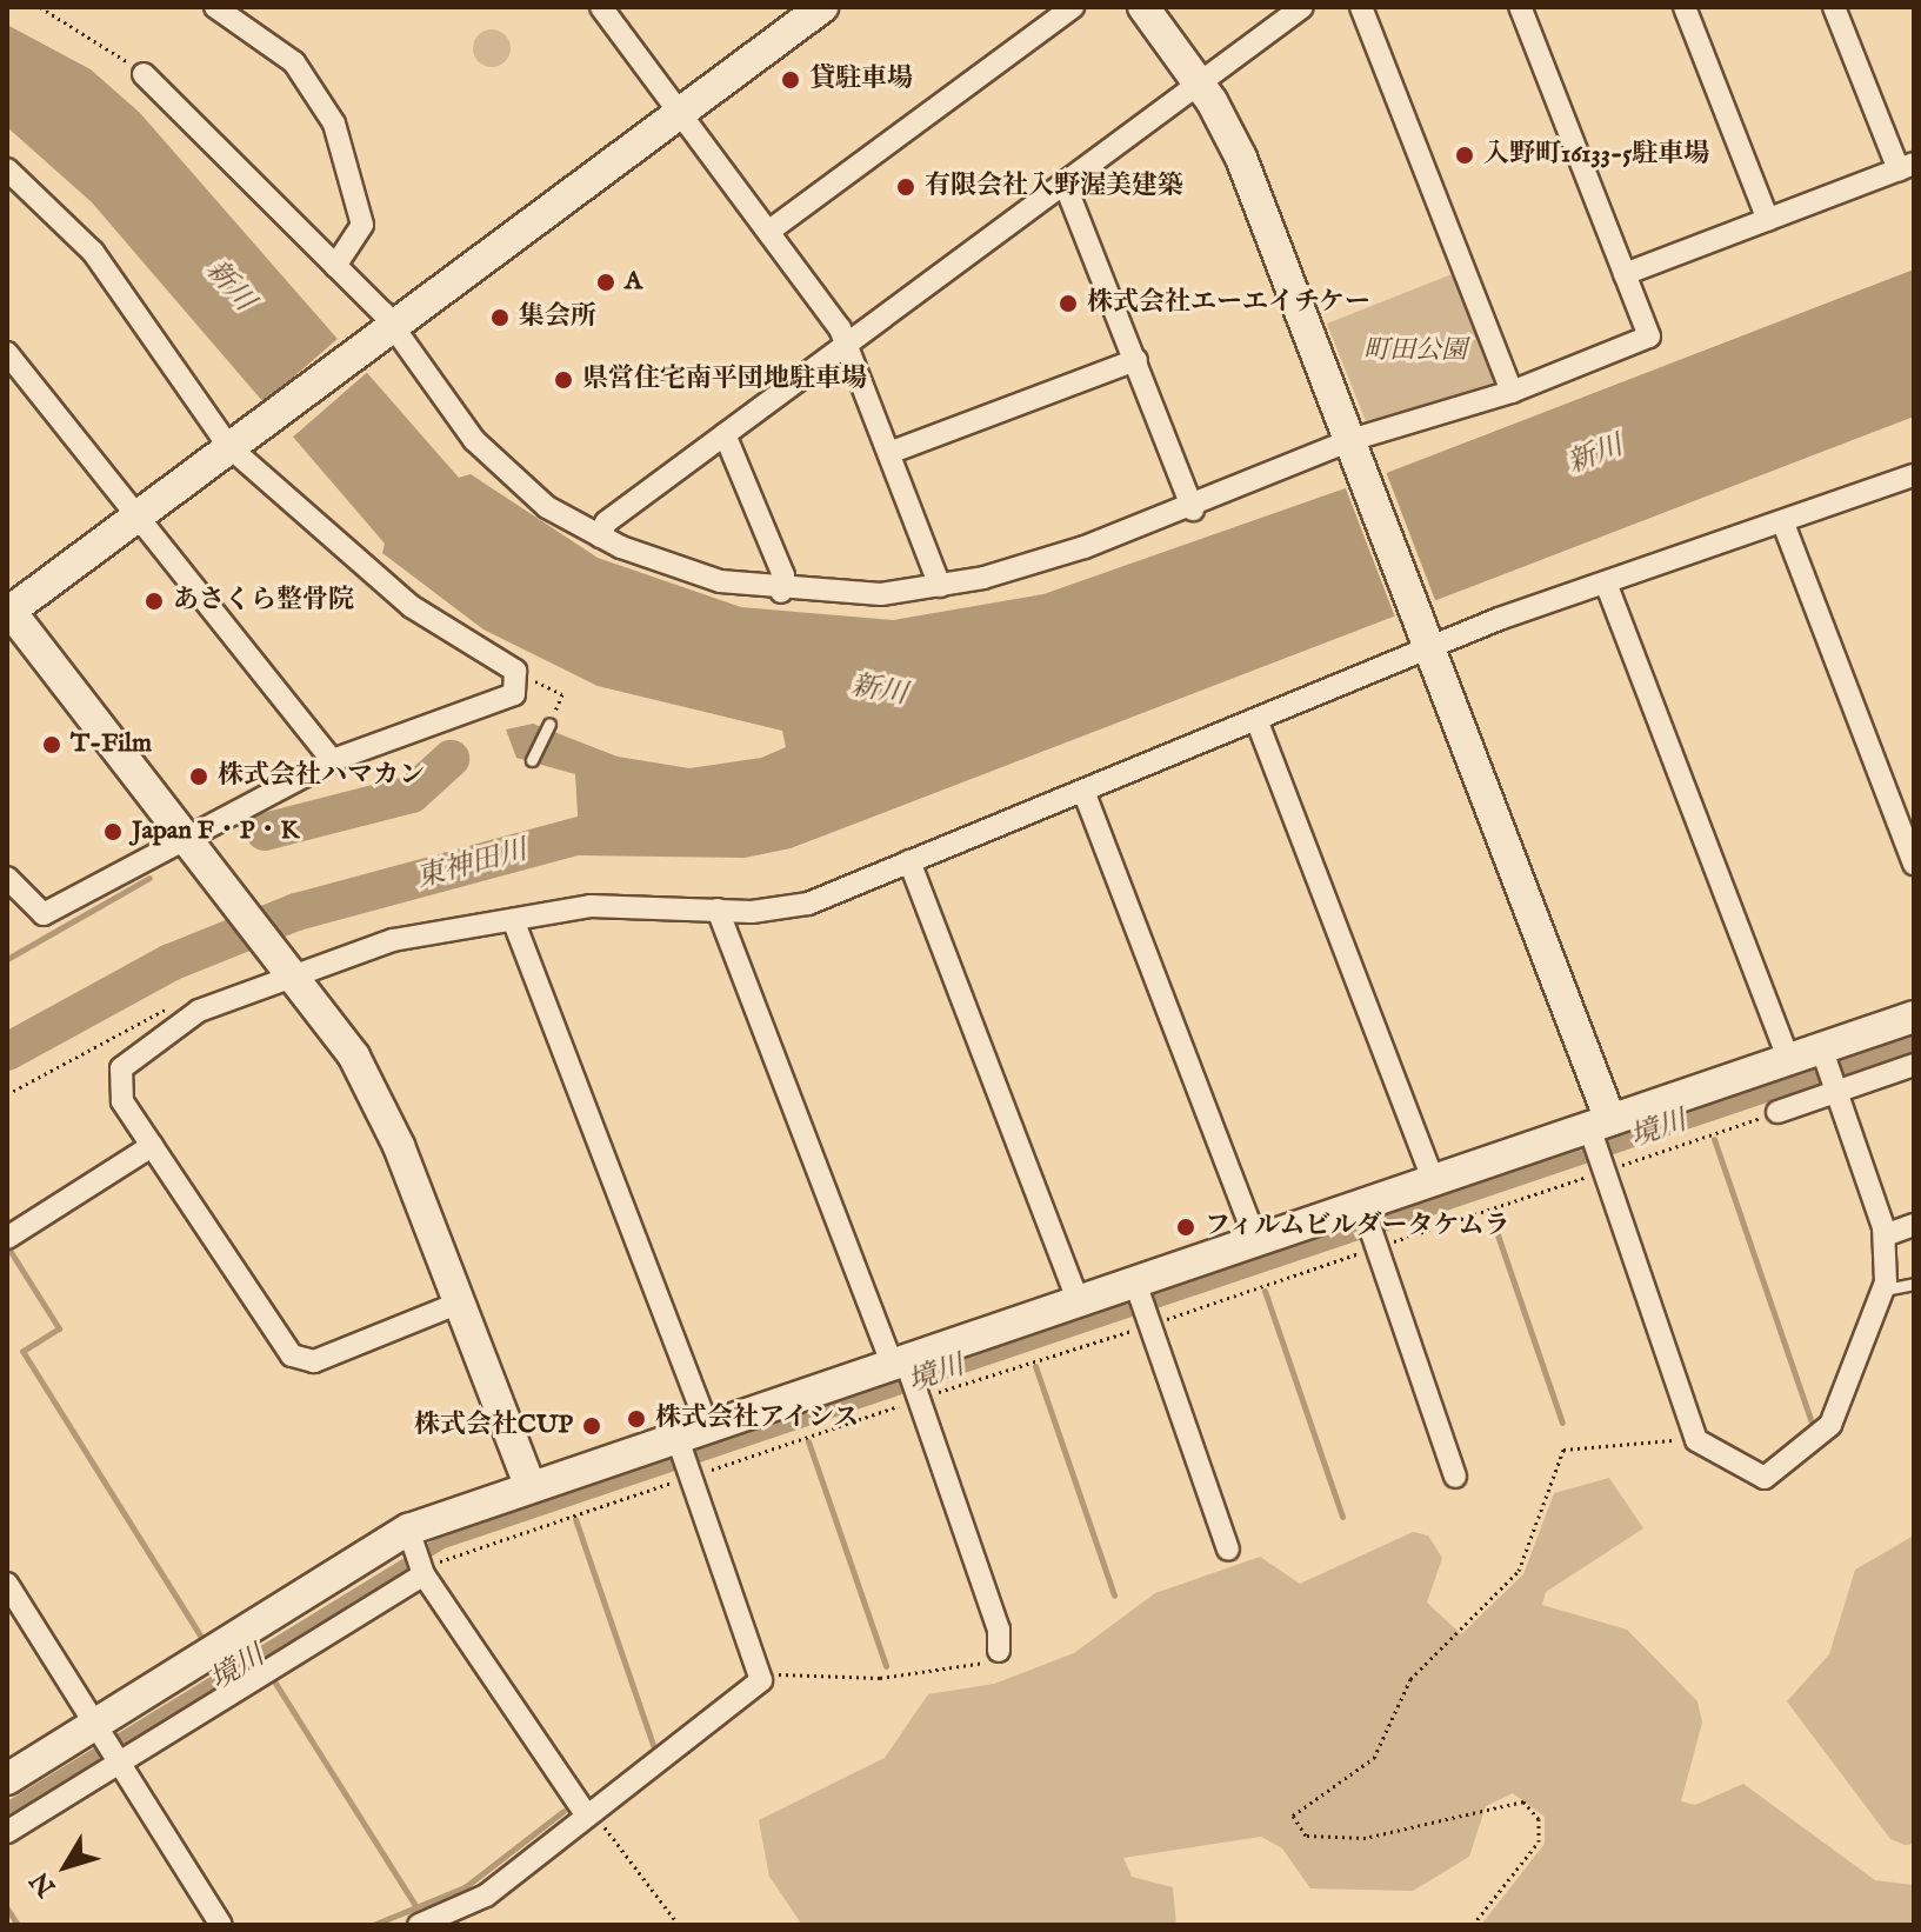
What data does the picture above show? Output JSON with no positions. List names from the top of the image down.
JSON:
{
  "water": ["新川", "東神田川", "境川"],
  "parks": ["町田公園"],
  "places": [
    "貸駐車場",
    "入野町16133-5駐車場",
    "有限会社入野渥美建築",
    "A",
    "株式会社エーエイチケー",
    "集会所",
    "県営住宅南平団地駐車場",
    "あさくら整骨院",
    "T-Film",
    "株式会社ハマカン",
    "Japan F・P・K",
    "フィルムビルダータケムラ",
    "株式会社アイシス",
    "株式会社CUP"
  ],
  "north": "bottom left"
}
